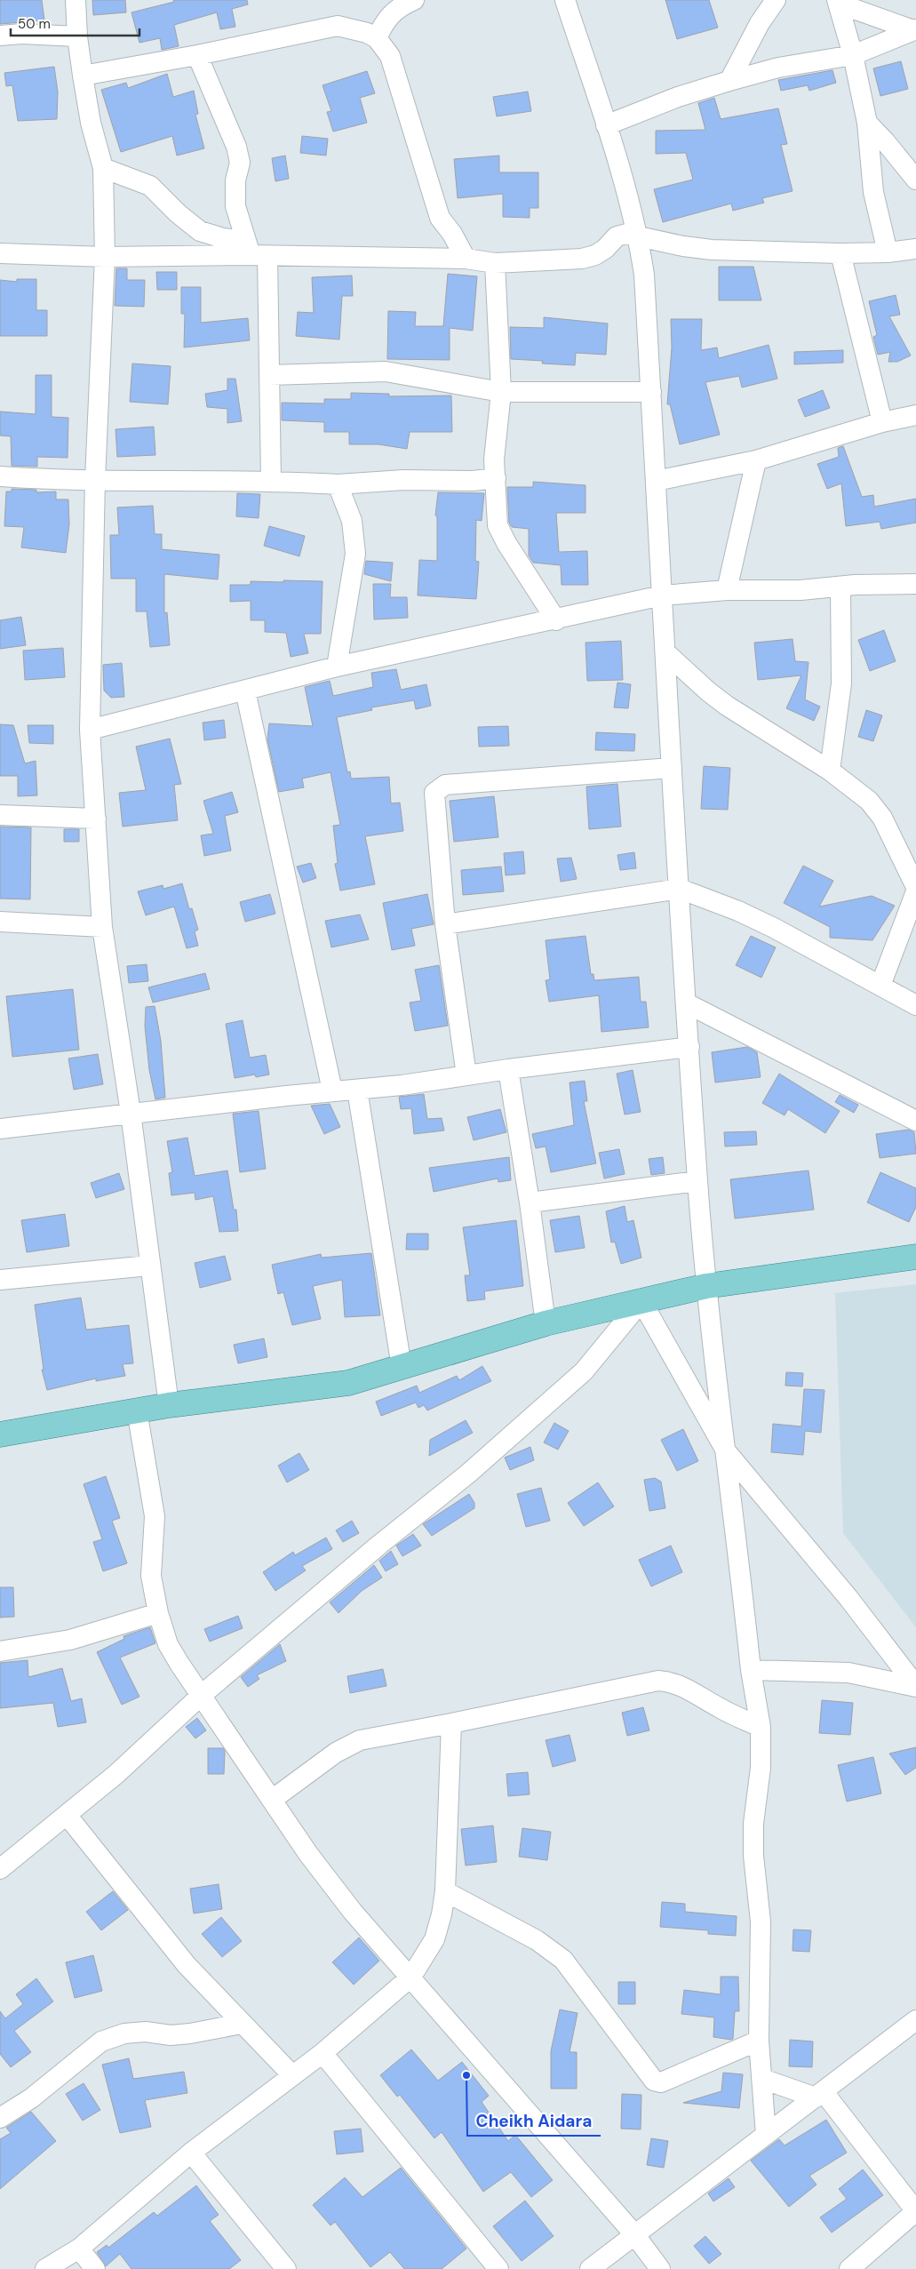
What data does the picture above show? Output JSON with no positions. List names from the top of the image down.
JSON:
{
  "places": ["Cheikh Aidara"],
  "scale_bar": "50 m"
}
